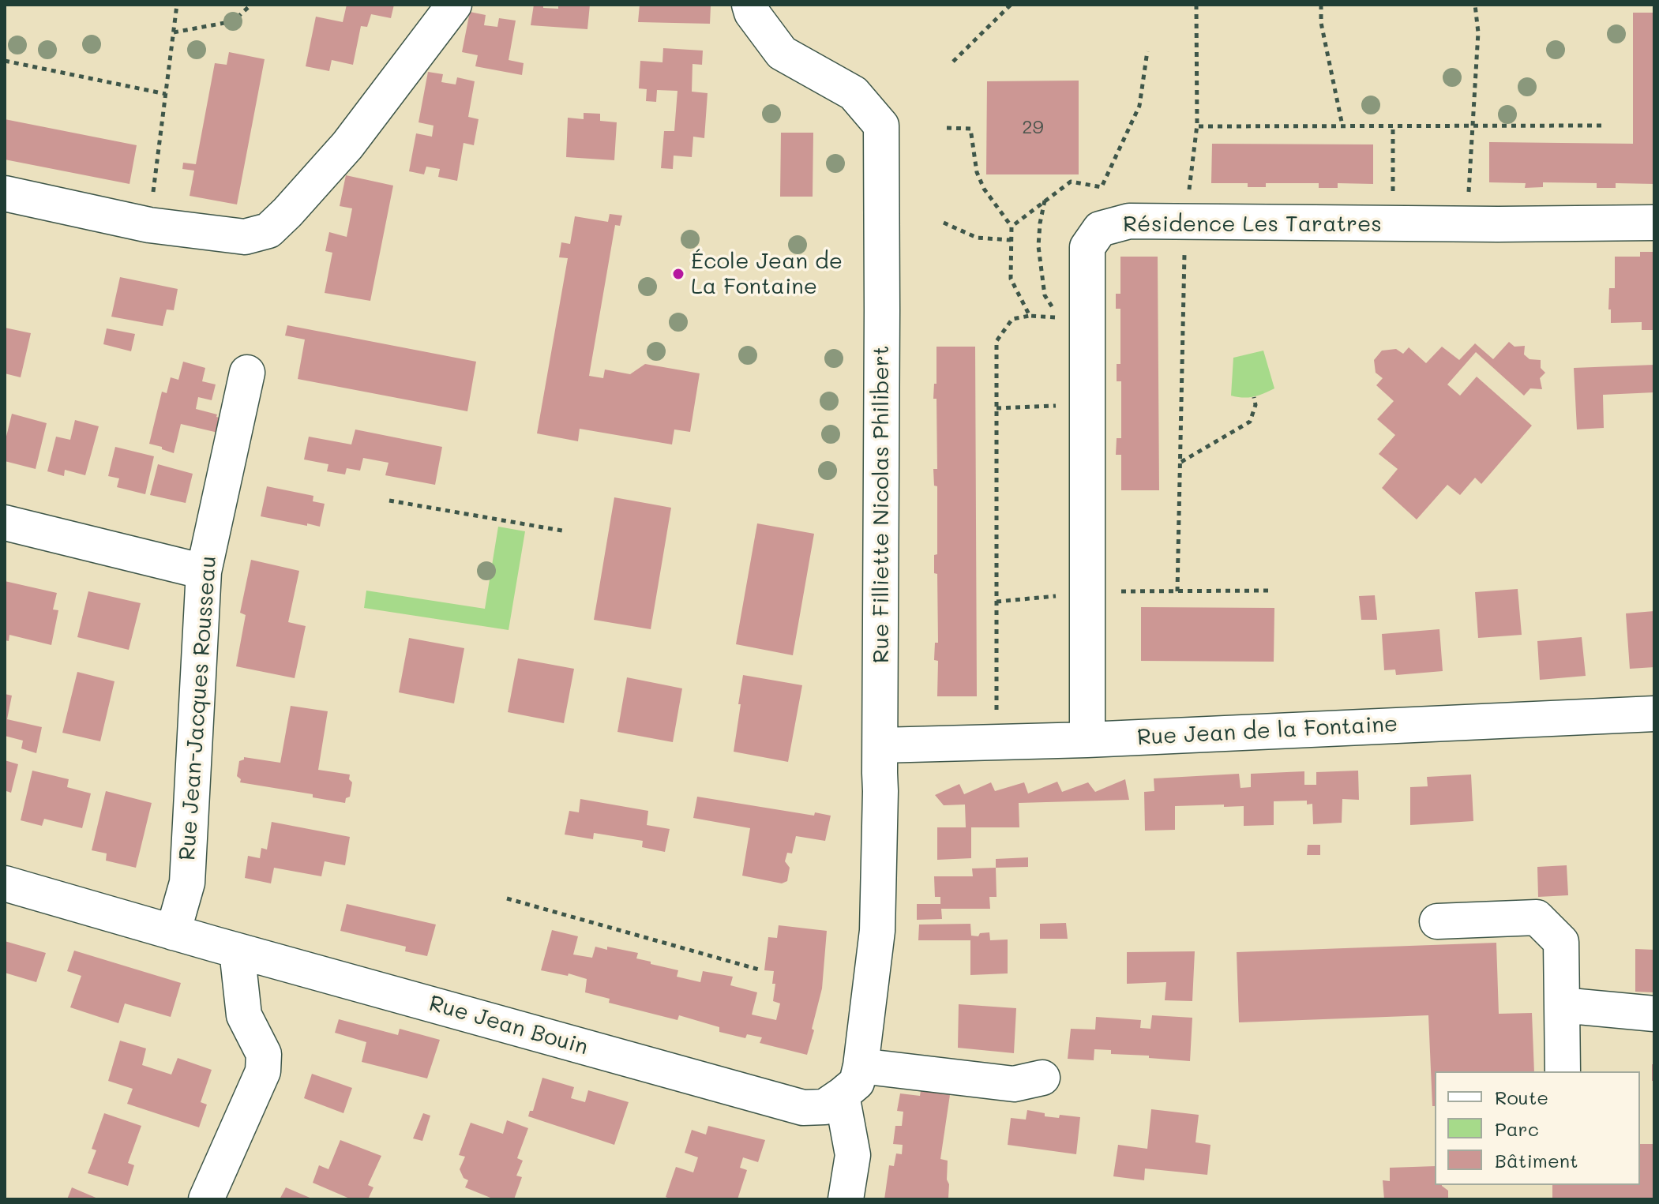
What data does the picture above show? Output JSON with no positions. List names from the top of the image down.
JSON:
{
  "streets": {
    "street": [
      "Résidence Les Taratres",
      "Rue Filliette Nicolas Philibert",
      "Rue Jean-Jacques Rousseau",
      "Rue Jean de la Fontaine",
      "Rue Jean Bouin"
    ]
  },
  "crossings": [
    ["Résidence Les Taratres", "Rue Jean de la Fontaine"],
    ["Rue Filliette Nicolas Philibert", "Rue Jean de la Fontaine"],
    ["Rue Filliette Nicolas Philibert", "Rue Jean Bouin"],
    ["Rue Jean-Jacques Rousseau", "Rue Jean Bouin"]
  ],
  "places": ["École Jean de La Fontaine"],
  "house_numbers": ["29"],
  "legend": ["Route", "Parc", "Bâtiment"]
}
